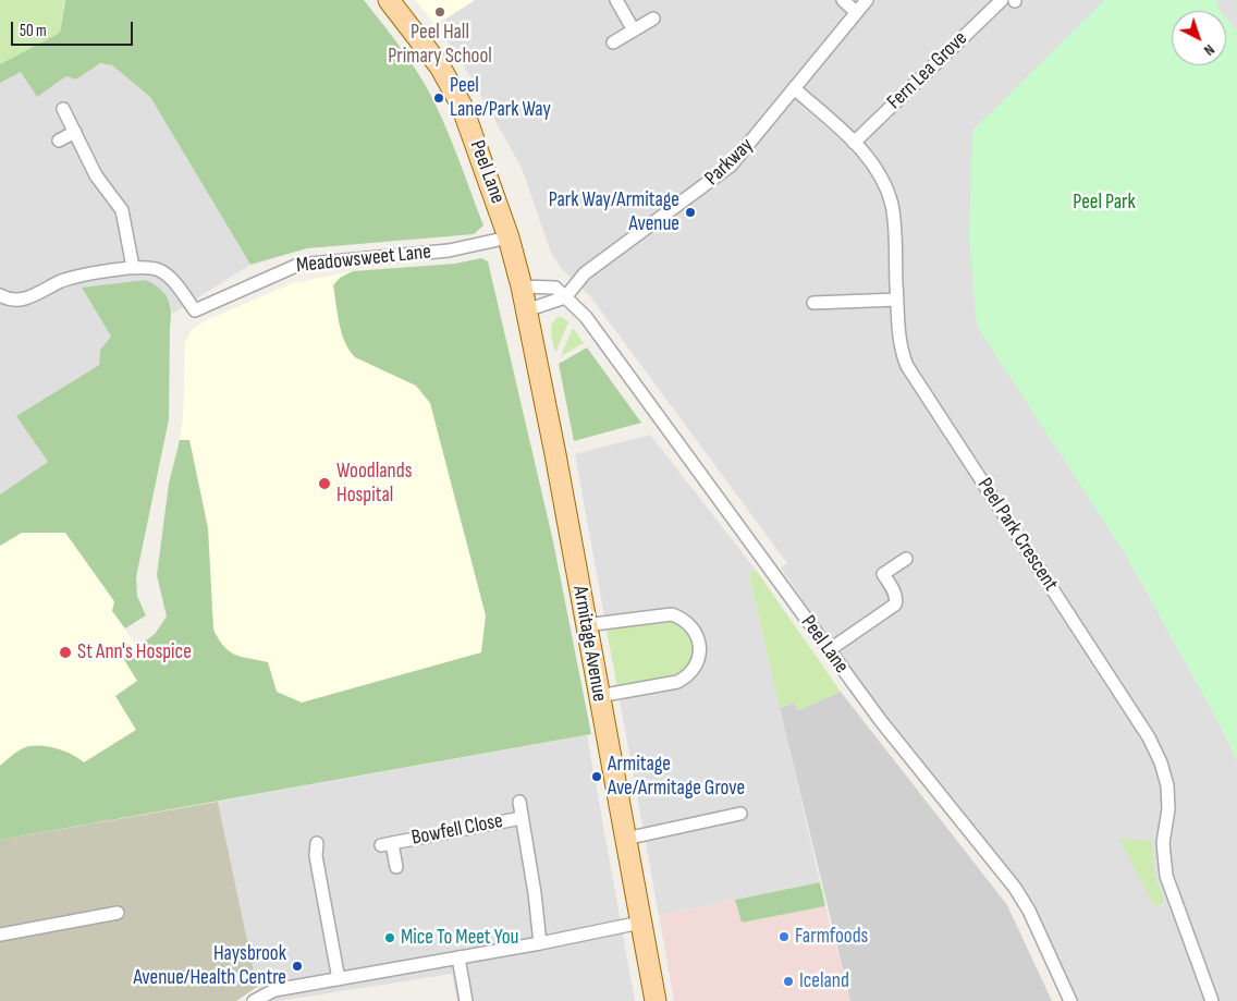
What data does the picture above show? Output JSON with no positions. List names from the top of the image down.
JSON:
{
  "streets": {
    "main road": ["Peel Lane", "Armitage Avenue"],
    "street": [
      "Fern Lea Grove",
      "Parkway",
      "Meadowsweet Lane",
      "Peel Park Crescent",
      "Bowfell Close"
    ]
  },
  "crossings": [
    ["Fern Lea Grove", "Peel Park Crescent"],
    ["Parkway", "Peel Lane"],
    ["Parkway", "Peel Park Crescent"],
    ["Peel Lane", "Meadowsweet Lane"],
    ["Peel Lane", "Armitage Avenue"]
  ],
  "parks": ["Peel Park"],
  "places": [
    "Peel Hall Primary School",
    "Peel Lane/Park Way",
    "Park Way/Armitage Avenue",
    "Woodlands Hospital",
    "St Ann's Hospice",
    "Armitage Ave/Armitage Grove",
    "Farmfoods",
    "Mice To Meet You",
    "Haysbrook Avenue/Health Centre",
    "Iceland"
  ],
  "scale_bar": "50 m",
  "north": "bottom right"
}
